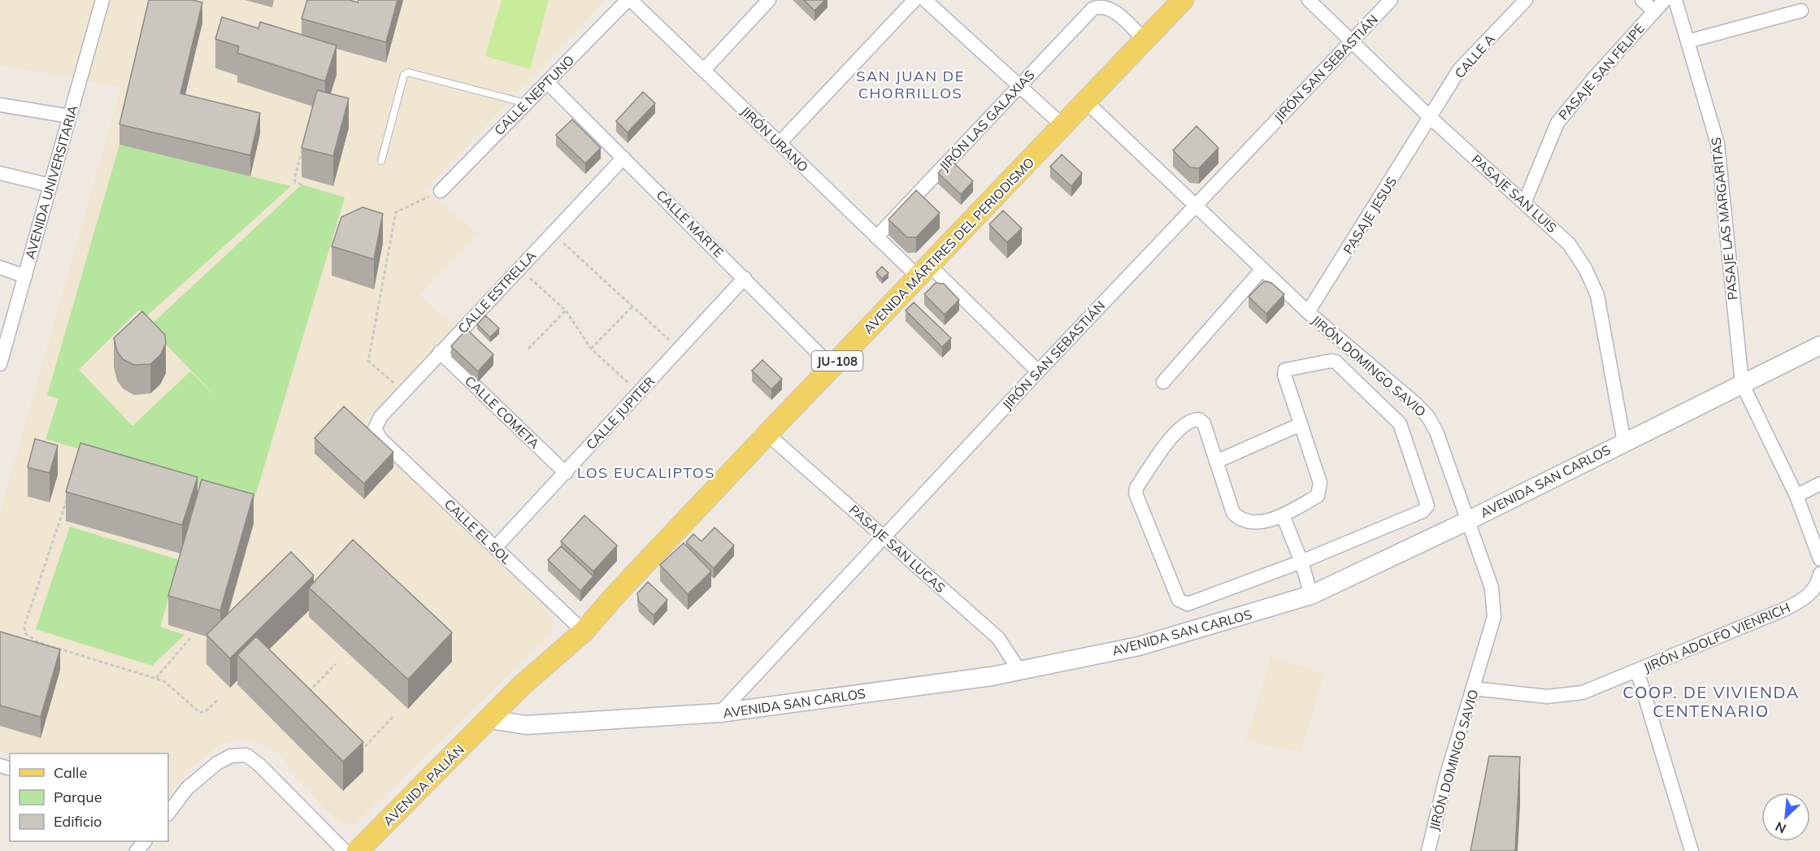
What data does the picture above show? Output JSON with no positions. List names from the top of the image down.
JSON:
{
  "streets": {
    "main road": [
      "AVENIDA MÁRTIRES DEL PERIODISMO",
      "JU-108",
      "AVENIDA SAN CARLOS",
      "AVENIDA PALIÁN"
    ],
    "street": [
      "CALLE A",
      "JIRÓN SAN SEBASTIÁN",
      "PASAJE SAN FELIPE",
      "CALLE NEPTUNO",
      "JIRÓN LAS GALAXIAS",
      "JIRÓN URANO",
      "AVENIDA UNIVERSITARIA",
      "PASAJE SAN LUIS",
      "PASAJE JESUS",
      "PASAJE LAS MARGARITAS",
      "CALLE MARTE",
      "CALLE ESTRELLA",
      "JIRÓN DOMINGO SAVIO",
      "CALLE COMETA",
      "CALLE JUPITER",
      "CALLE EL SOL",
      "PASAJE SAN LUCAS",
      "JIRÓN ADOLFO VIENRICH"
    ]
  },
  "crossings": [
    ["CALLE A", "PASAJE SAN LUIS"],
    ["CALLE A", "PASAJE JESUS"],
    ["JIRÓN SAN SEBASTIÁN", "JIRÓN URANO"],
    ["JIRÓN SAN SEBASTIÁN", "PASAJE SAN LUIS"],
    ["JIRÓN SAN SEBASTIÁN", "JIRÓN DOMINGO SAVIO"],
    ["JIRÓN SAN SEBASTIÁN", "AVENIDA SAN CARLOS"],
    ["JIRÓN SAN SEBASTIÁN", "PASAJE SAN LUCAS"],
    ["PASAJE SAN FELIPE", "PASAJE SAN LUIS"],
    ["CALLE NEPTUNO", "JIRÓN URANO"],
    ["CALLE NEPTUNO", "CALLE MARTE"],
    ["JIRÓN LAS GALAXIAS", "JIRÓN URANO"],
    ["JIRÓN LAS GALAXIAS", "AVENIDA MÁRTIRES DEL PERIODISMO"],
    ["JIRÓN URANO", "AVENIDA MÁRTIRES DEL PERIODISMO"],
    ["PASAJE SAN LUIS", "PASAJE JESUS"],
    ["PASAJE SAN LUIS", "AVENIDA SAN CARLOS"],
    ["PASAJE JESUS", "JIRÓN DOMINGO SAVIO"],
    ["PASAJE LAS MARGARITAS", "AVENIDA SAN CARLOS"],
    ["CALLE MARTE", "AVENIDA MÁRTIRES DEL PERIODISMO"],
    ["CALLE MARTE", "CALLE ESTRELLA"],
    ["CALLE MARTE", "CALLE JUPITER"],
    ["AVENIDA MÁRTIRES DEL PERIODISMO", "JIRÓN DOMINGO SAVIO"],
    ["AVENIDA MÁRTIRES DEL PERIODISMO", "AVENIDA SAN CARLOS"],
    ["AVENIDA MÁRTIRES DEL PERIODISMO", "CALLE EL SOL"],
    ["AVENIDA MÁRTIRES DEL PERIODISMO", "PASAJE SAN LUCAS"],
    ["AVENIDA MÁRTIRES DEL PERIODISMO", "AVENIDA PALIÁN"],
    ["CALLE ESTRELLA", "CALLE COMETA"],
    ["CALLE ESTRELLA", "CALLE EL SOL"],
    ["JIRÓN DOMINGO SAVIO", "AVENIDA SAN CARLOS"],
    ["JIRÓN DOMINGO SAVIO", "JIRÓN ADOLFO VIENRICH"],
    ["CALLE COMETA", "CALLE JUPITER"],
    ["CALLE JUPITER", "CALLE EL SOL"],
    ["AVENIDA SAN CARLOS", "PASAJE SAN LUCAS"],
    ["AVENIDA SAN CARLOS", "AVENIDA PALIÁN"]
  ],
  "districts": ["SAN JUAN DE CHORRILLOS", "LOS EUCALIPTOS", "COOP. DE VIVIENDA CENTENARIO"],
  "legend": ["Calle", "Parque", "Edificio"],
  "north": "bottom left"
}
